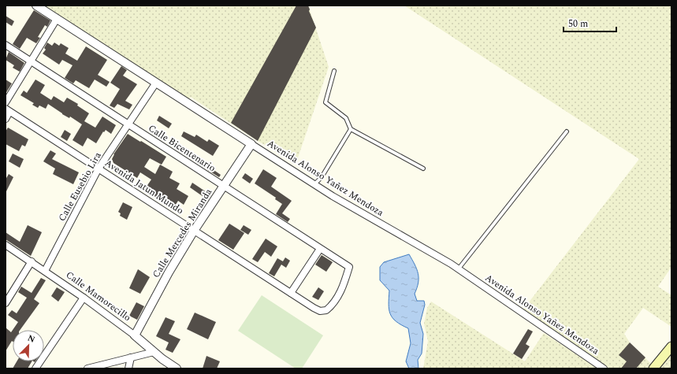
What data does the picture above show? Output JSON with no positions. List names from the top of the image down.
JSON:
{
  "streets": {
    "street": [
      "Calle Bicentenario",
      "Avenida Alonso Yañez Mendoza",
      "Calle Eusebio Lira",
      "Avenida Jatun Mundo",
      "Calle Mercedes Miranda",
      "Calle Mamorecillo"
    ]
  },
  "crossings": [
    ["Calle Bicentenario", "Calle Eusebio Lira"],
    ["Calle Bicentenario", "Avenida Jatun Mundo"],
    ["Calle Bicentenario", "Calle Mercedes Miranda"],
    ["Avenida Alonso Yañez Mendoza", "Calle Eusebio Lira"],
    ["Avenida Alonso Yañez Mendoza", "Calle Mercedes Miranda"],
    ["Calle Eusebio Lira", "Avenida Jatun Mundo"],
    ["Calle Eusebio Lira", "Calle Mamorecillo"],
    ["Avenida Jatun Mundo", "Calle Mercedes Miranda"],
    ["Calle Mercedes Miranda", "Calle Mamorecillo"]
  ],
  "scale_bar": "50 m",
  "north": "top right"
}
